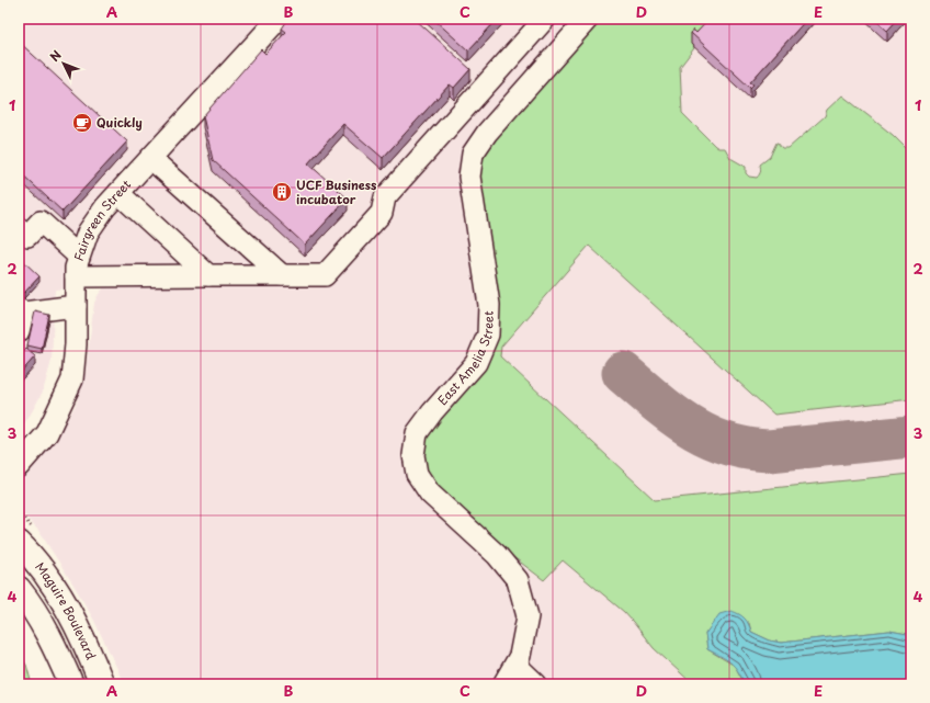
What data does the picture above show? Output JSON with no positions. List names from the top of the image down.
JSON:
{
  "streets": {
    "main road": ["Maguire Boulevard"],
    "street": ["Fairgreen Street", "East Amelia Street"]
  },
  "places": {
    "cafe": ["Quickly"],
    "building": ["UCF Business incubator"]
  },
  "north": "top left",
  "grid": {
    "columns": [
      "A",
      "B",
      "C",
      "D",
      "E"
    ],
    "rows": [
      "1",
      "2",
      "3",
      "4"
    ]
  }
}
